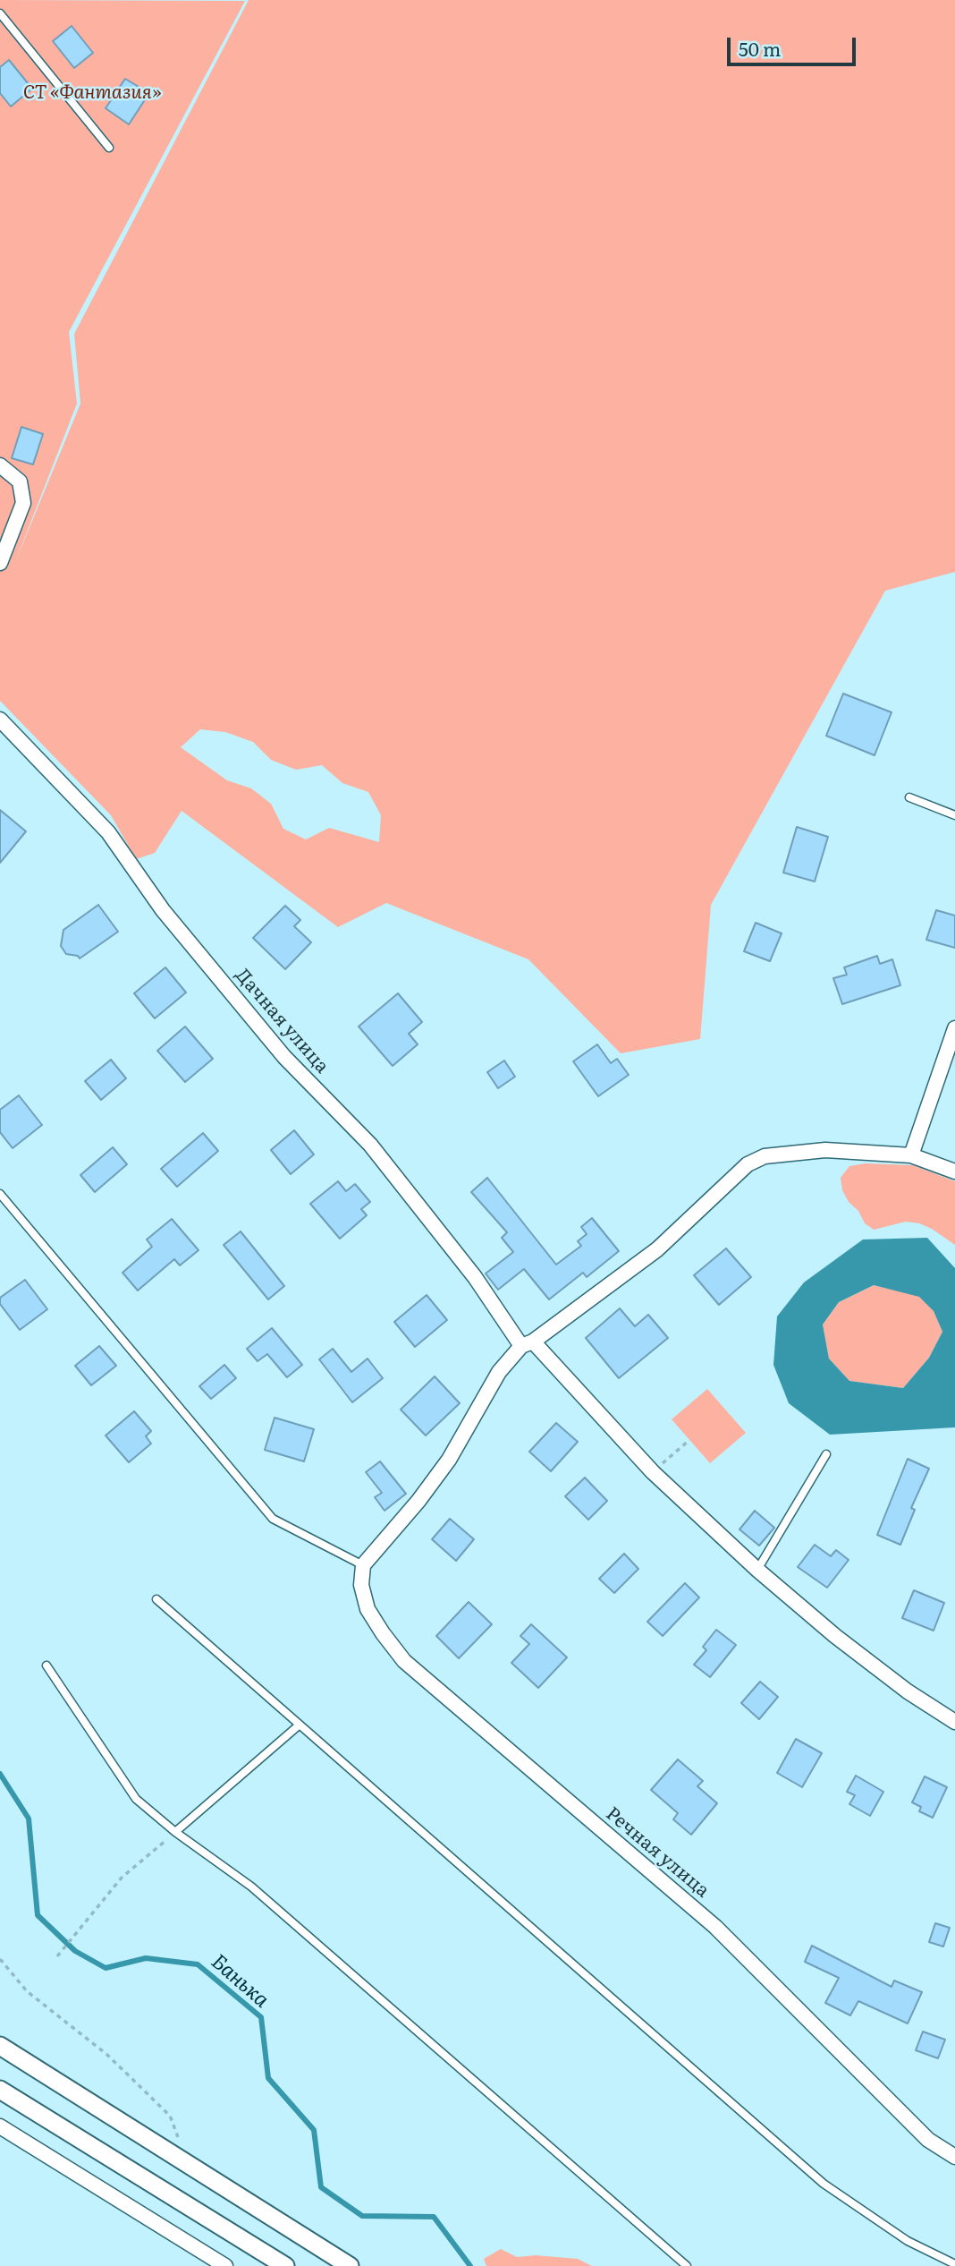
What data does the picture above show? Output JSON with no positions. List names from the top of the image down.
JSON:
{
  "streets": {
    "street": ["Дачная улица", "Речная улица"]
  },
  "water": ["Банька"],
  "parks": ["СТ «Фантазия»"],
  "scale_bar": "50 m"
}
